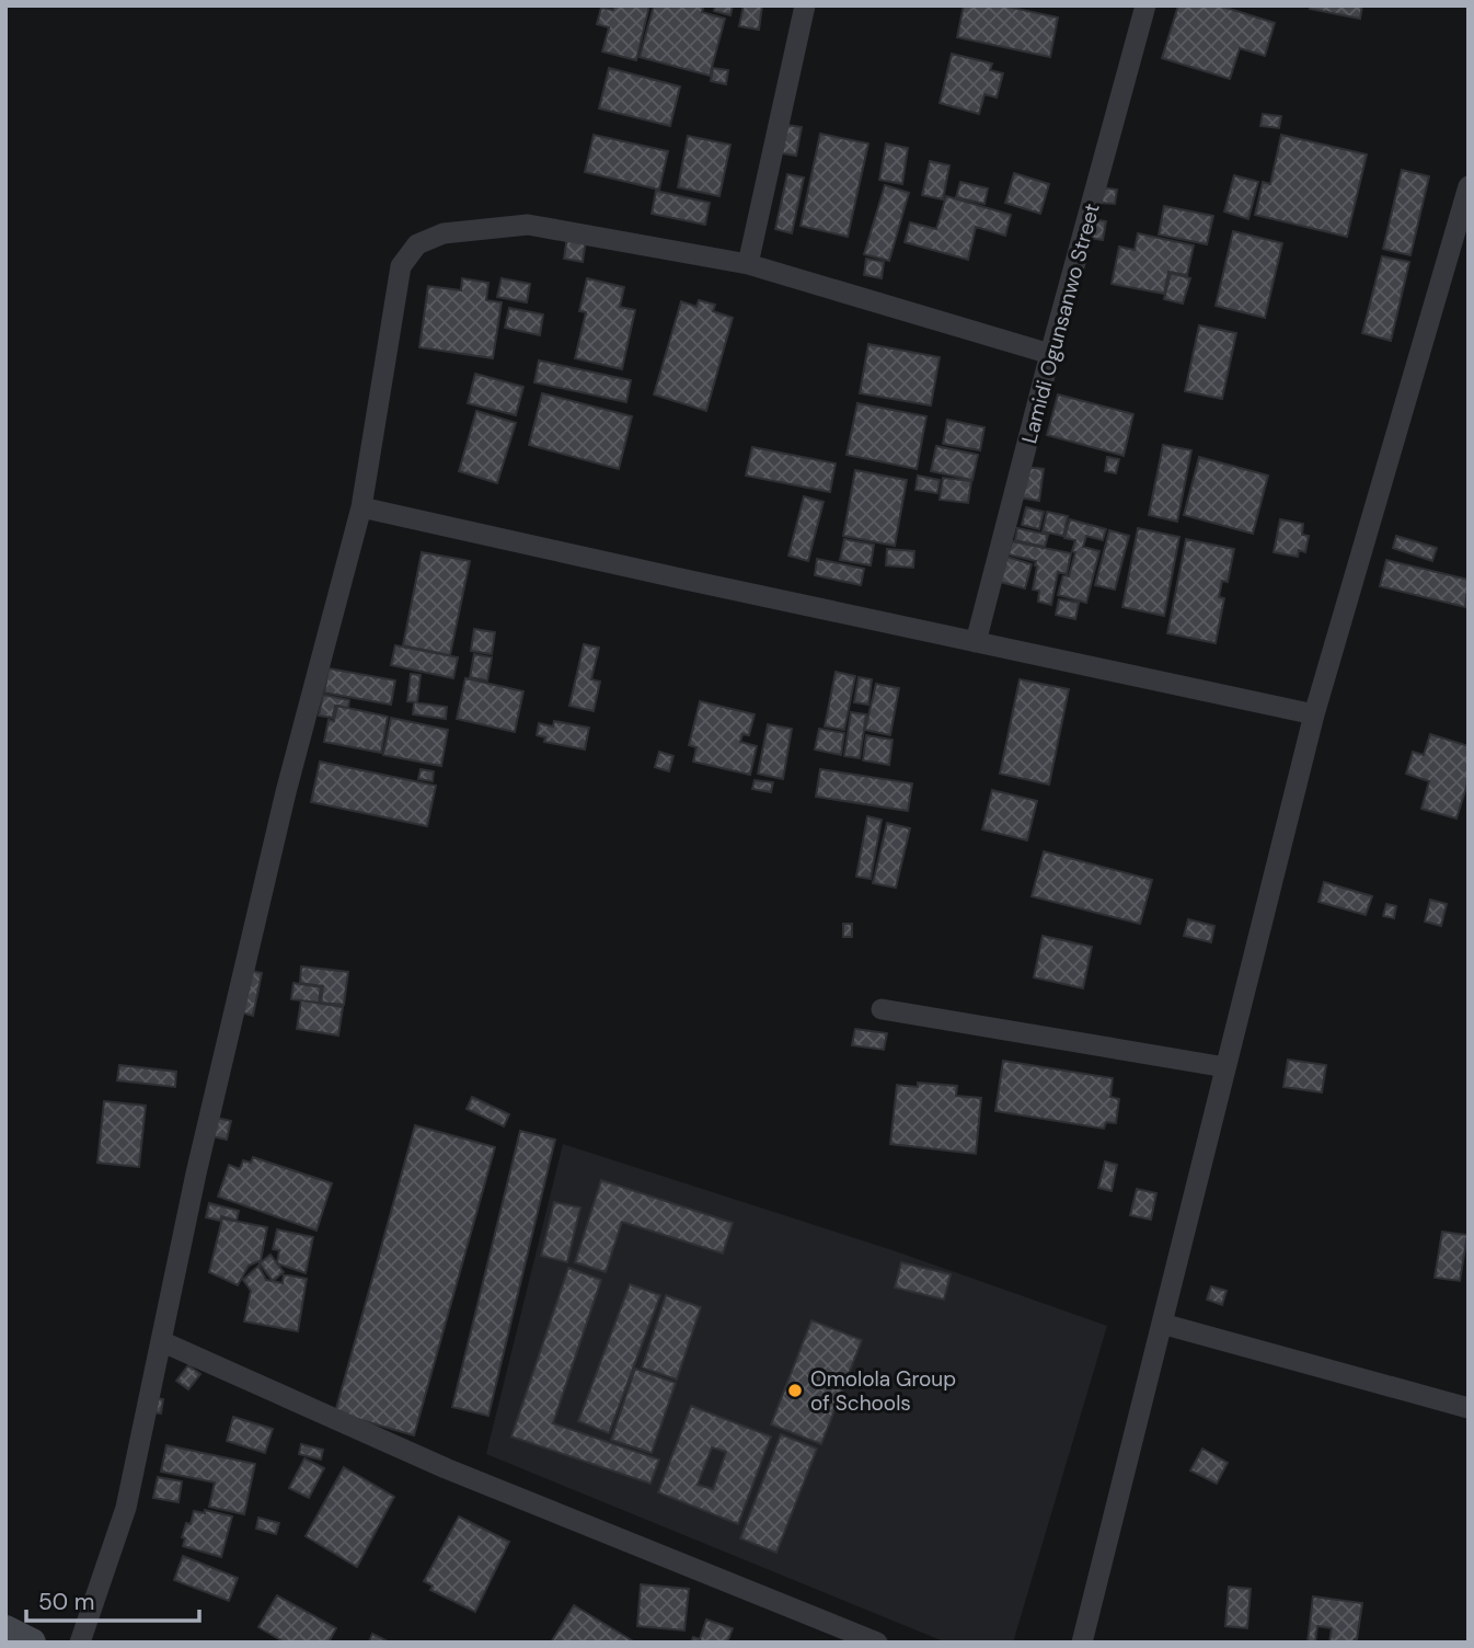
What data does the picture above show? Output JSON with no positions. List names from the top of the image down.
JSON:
{
  "streets": {
    "street": ["Lamidi Ogunsanwo Street"]
  },
  "places": ["Omolola Group of Schools"],
  "scale_bar": "50 m"
}
